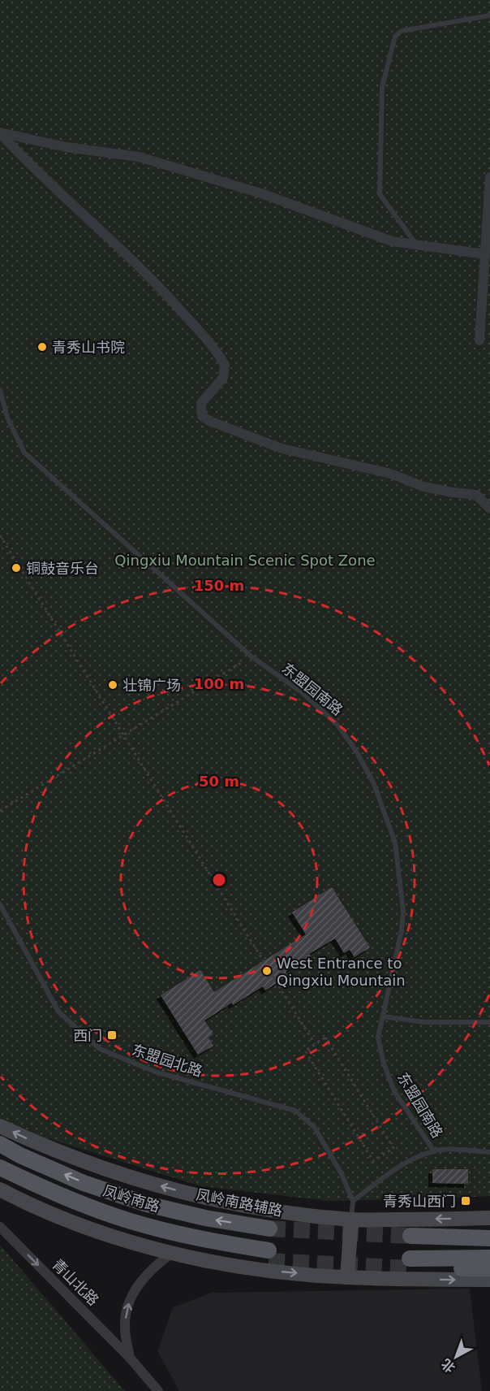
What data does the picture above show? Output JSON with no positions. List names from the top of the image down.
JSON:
{
  "streets": {
    "main road": ["凤岭南路"],
    "street": ["凤岭南路辅路", "青山北路"],
    "lane": ["东盟园南路", "东盟园北路"]
  },
  "parks": ["Qingxiu Mountain Scenic Spot Zone"],
  "places": {
    "other": [
      "青秀山书院",
      "铜鼓音乐台",
      "壮锦广场",
      "West Entrance to Qingxiu Mountain"
    ],
    "transit": ["西门", "青秀山西门"]
  },
  "north": "bottom left",
  "rings": ["150 m", "100 m", "50 m"]
}
